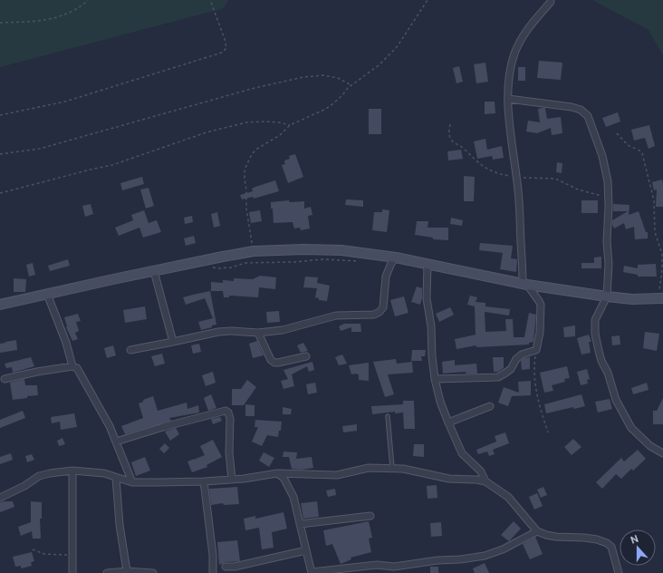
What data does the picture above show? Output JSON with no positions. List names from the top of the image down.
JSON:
{
  "north": "top"
}
